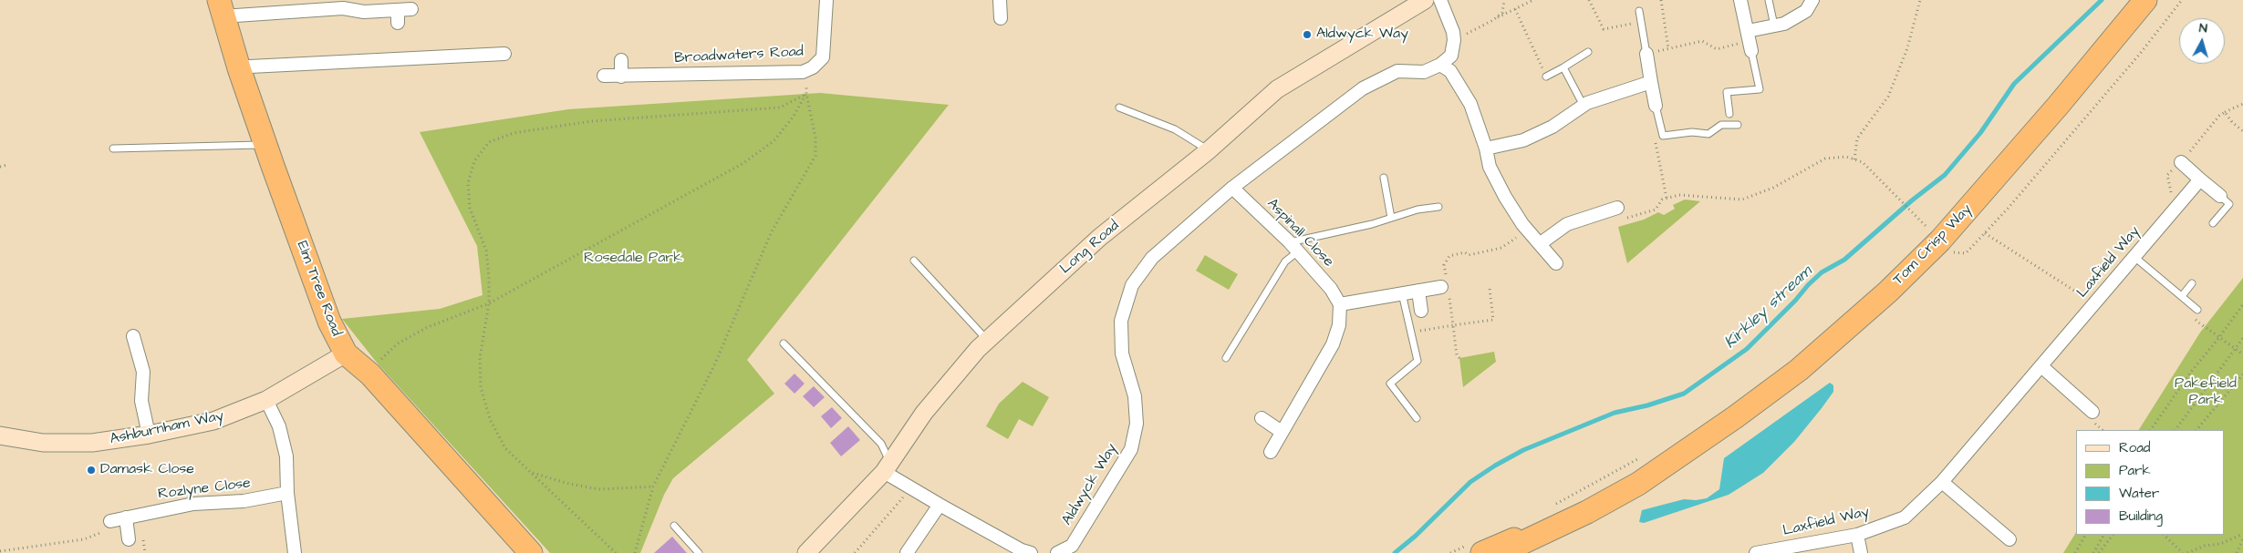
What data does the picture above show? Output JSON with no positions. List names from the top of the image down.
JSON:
{
  "streets": {
    "highway": ["Tom Crisp Way", "Elm Tree Road"],
    "street": [
      "Broadwaters Road",
      "Aspinall Close",
      "Long Road",
      "Laxfield Way",
      "Ashburnham Way",
      "Aldwyck Way",
      "Rozlyne Close"
    ]
  },
  "crossings": [
    ["Aspinall Close", "Aldwyck Way"],
    ["Elm Tree Road", "Ashburnham Way"]
  ],
  "water": ["Kirkley stream"],
  "parks": ["Rosedale Park", "Pakefield Park"],
  "places": ["Aldwyck Way", "Damask Close"],
  "legend": [
    "Road",
    "Park",
    "Water",
    "Building"
  ],
  "north": "top"
}
